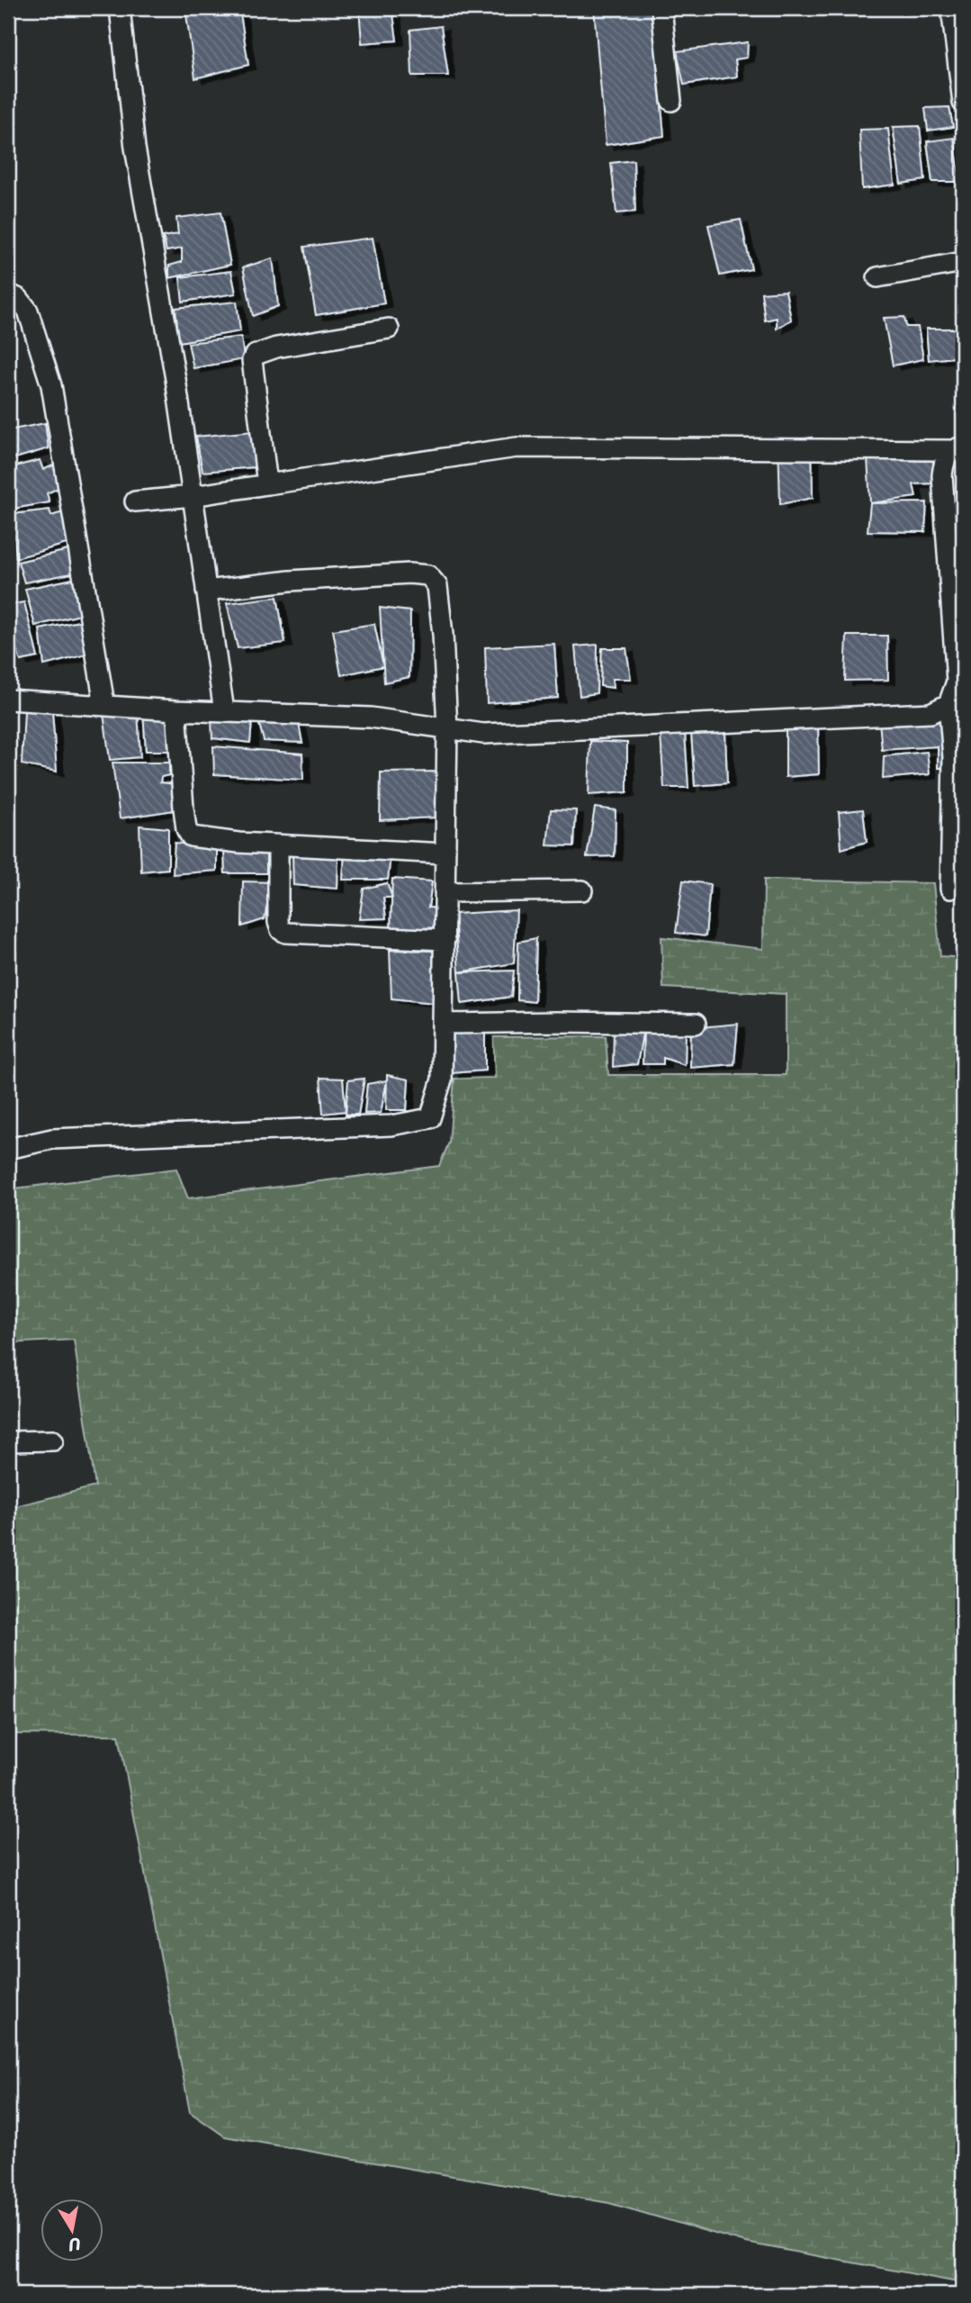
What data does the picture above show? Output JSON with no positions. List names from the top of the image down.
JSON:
{
  "north": "bottom"
}
